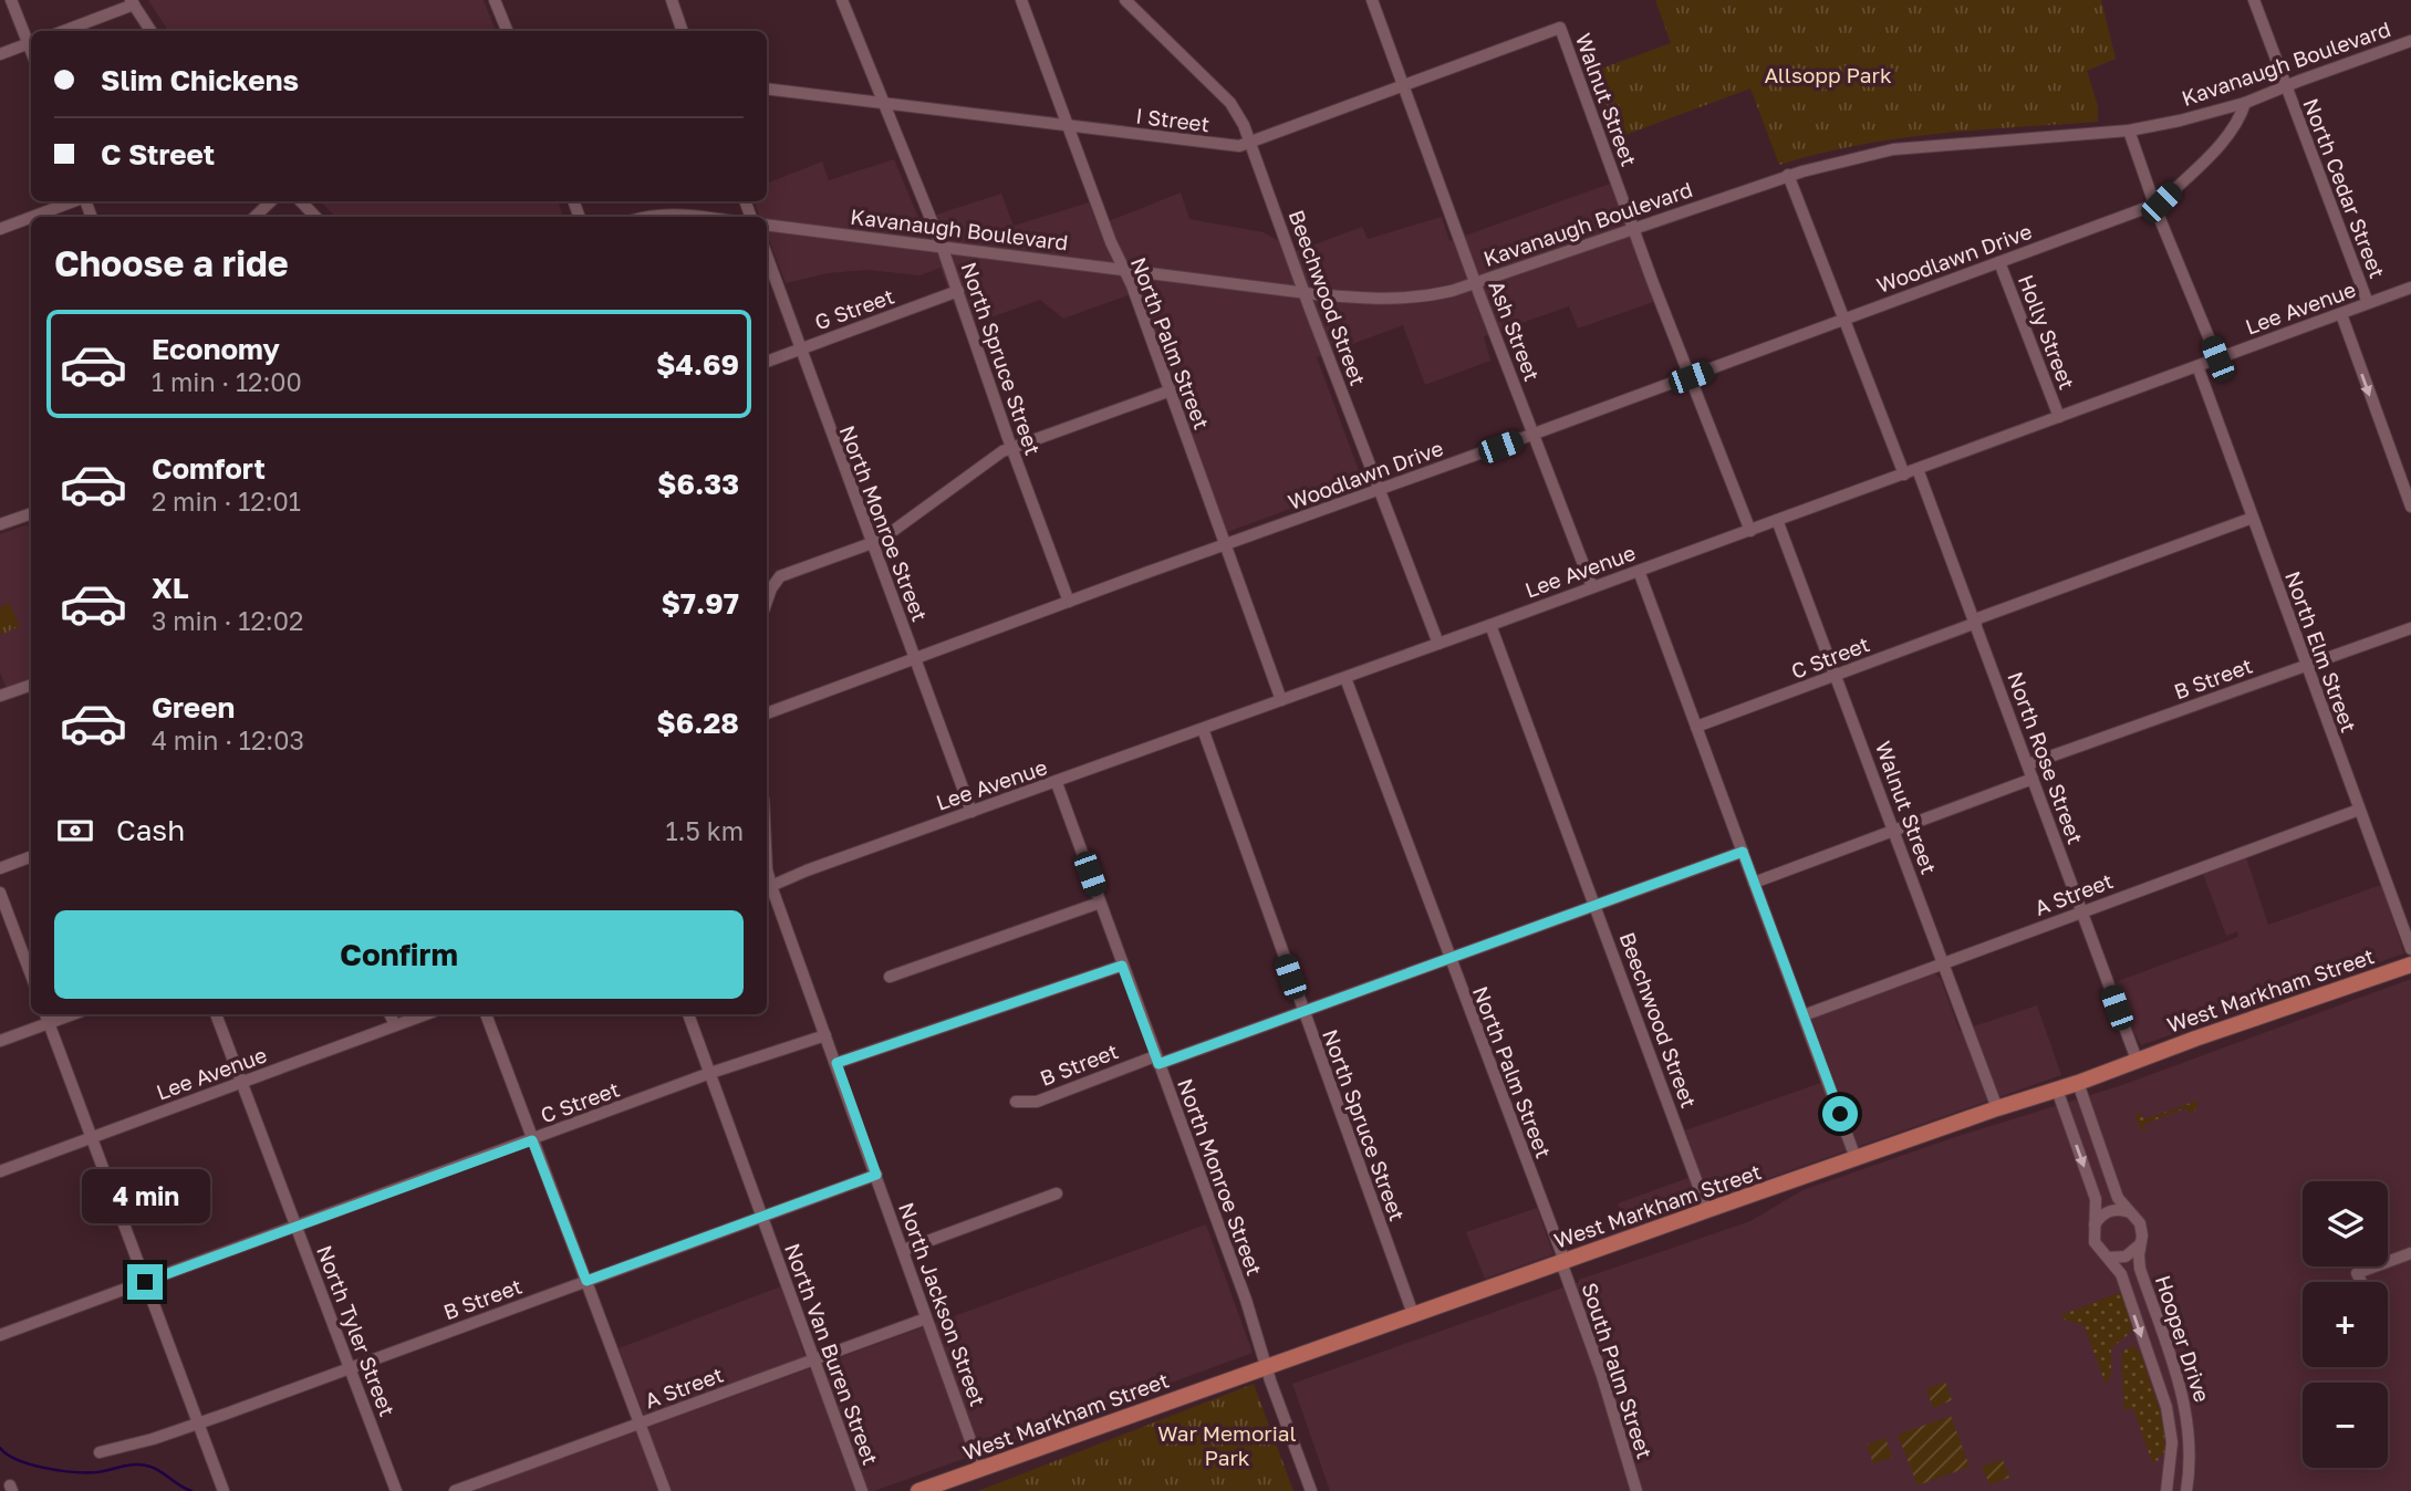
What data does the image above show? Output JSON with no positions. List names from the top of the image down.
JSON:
{
  "streets": {
    "main road": ["West Markham Street"],
    "street": [
      "Kavanaugh Boulevard",
      "Walnut Street",
      "I Street",
      "North Cedar Street",
      "Woodlawn Drive",
      "Beechwood Street",
      "Lee Avenue",
      "G Street",
      "Ash Street",
      "Holly Street",
      "North Palm Street",
      "North Spruce Street",
      "North Monroe Street",
      "North Elm Street",
      "C Street",
      "B Street",
      "North Rose Street",
      "A Street",
      "North Jackson Street",
      "North Tyler Street",
      "Hooper Drive",
      "North Van Buren Street",
      "South Palm Street"
    ]
  },
  "crossings": [
    ["Kavanaugh Boulevard", "Walnut Street"],
    ["Kavanaugh Boulevard", "North Cedar Street"],
    ["Kavanaugh Boulevard", "Woodlawn Drive"],
    ["Kavanaugh Boulevard", "Beechwood Street"],
    ["Kavanaugh Boulevard", "Ash Street"],
    ["Kavanaugh Boulevard", "North Palm Street"],
    ["Kavanaugh Boulevard", "North Spruce Street"],
    ["Walnut Street", "I Street"],
    ["Walnut Street", "Woodlawn Drive"],
    ["Walnut Street", "Lee Avenue"],
    ["Walnut Street", "C Street"],
    ["Walnut Street", "A Street"],
    ["Walnut Street", "West Markham Street"],
    ["I Street", "Beechwood Street"],
    ["I Street", "Ash Street"],
    ["I Street", "North Palm Street"],
    ["I Street", "North Spruce Street"],
    ["North Cedar Street", "Lee Avenue"],
    ["Woodlawn Drive", "Beechwood Street"],
    ["Woodlawn Drive", "Ash Street"],
    ["Woodlawn Drive", "Holly Street"],
    ["Woodlawn Drive", "North Palm Street"],
    ["Woodlawn Drive", "North Spruce Street"],
    ["Woodlawn Drive", "North Monroe Street"],
    ["Beechwood Street", "Lee Avenue"],
    ["Beechwood Street", "B Street"],
    ["Beechwood Street", "West Markham Street"],
    ["Lee Avenue", "Ash Street"],
    ["Lee Avenue", "Holly Street"],
    ["Lee Avenue", "North Palm Street"],
    ["Lee Avenue", "North Spruce Street"],
    ["Lee Avenue", "North Monroe Street"],
    ["Lee Avenue", "North Elm Street"],
    ["Lee Avenue", "North Rose Street"],
    ["Lee Avenue", "North Jackson Street"],
    ["Lee Avenue", "North Tyler Street"],
    ["G Street", "North Spruce Street"],
    ["G Street", "North Monroe Street"],
    ["North Palm Street", "B Street"],
    ["North Palm Street", "West Markham Street"],
    ["North Palm Street", "South Palm Street"],
    ["North Spruce Street", "B Street"],
    ["North Spruce Street", "West Markham Street"],
    ["North Monroe Street", "B Street"],
    ["North Monroe Street", "West Markham Street"],
    ["North Elm Street", "C Street"],
    ["North Elm Street", "B Street"],
    ["North Elm Street", "A Street"],
    ["C Street", "North Rose Street"],
    ["C Street", "North Jackson Street"],
    ["C Street", "North Tyler Street"],
    ["C Street", "North Van Buren Street"],
    ["B Street", "North Rose Street"],
    ["B Street", "North Jackson Street"],
    ["B Street", "North Tyler Street"],
    ["B Street", "North Van Buren Street"],
    ["North Rose Street", "A Street"],
    ["North Rose Street", "West Markham Street"],
    ["A Street", "North Jackson Street"],
    ["A Street", "North Van Buren Street"],
    ["West Markham Street", "North Jackson Street"],
    ["West Markham Street", "Hooper Drive"],
    ["West Markham Street", "South Palm Street"]
  ],
  "parks": ["Allsopp Park", "War Memorial Park"],
  "page": {
    "banner": ["Slim Chickens", "C Street"],
    "heading": "Choose a ride",
    "list": [
      {
        "name": "Economy",
        "note": "1 min · 12:00",
        "value": "$4.69"
      },
      {
        "name": "Comfort",
        "note": "2 min · 12:01",
        "value": "$6.33"
      },
      {
        "name": "XL",
        "note": "3 min · 12:02",
        "value": "$7.97"
      },
      {
        "name": "Green",
        "note": "4 min · 12:03",
        "value": "$6.28"
      }
    ],
    "pay": ["Cash", "1.5 km"],
    "buttons": "Confirm",
    "bubble": "4 min",
    "map_buttons": ["+", "−"]
  }
}
